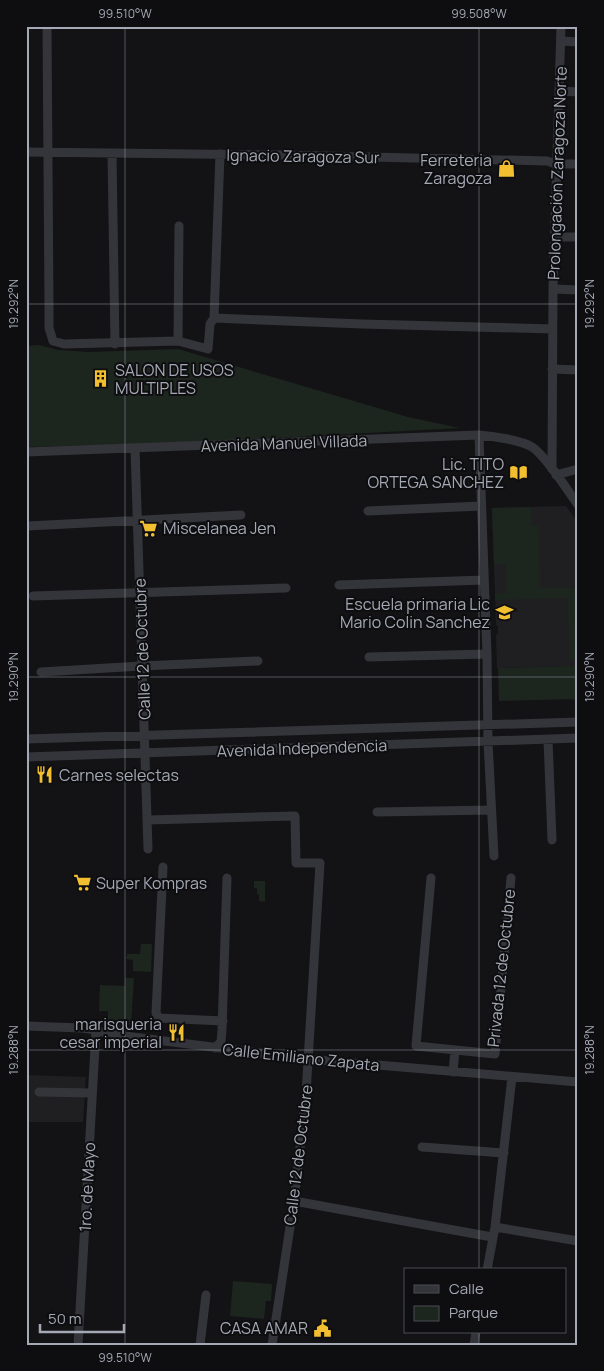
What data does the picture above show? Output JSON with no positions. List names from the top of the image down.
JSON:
{
  "streets": {
    "street": [
      "Ignacio Zaragoza Sur",
      "Prolongación Zaragoza Norte",
      "Avenida Manuel Villada",
      "Calle 12 de Octubre",
      "Avenida Independencia",
      "Privada 12 de Octubre",
      "Calle Emiliano Zapata",
      "1ro. de Mayo"
    ]
  },
  "crossings": [
    ["Ignacio Zaragoza Sur", "Prolongación Zaragoza Norte"],
    ["Prolongación Zaragoza Norte", "Avenida Manuel Villada"],
    ["Avenida Manuel Villada", "Calle 12 de Octubre"],
    ["Calle 12 de Octubre", "Avenida Independencia"],
    ["Calle 12 de Octubre", "Calle Emiliano Zapata"],
    ["Calle Emiliano Zapata", "1ro. de Mayo"]
  ],
  "places": {
    "shop": ["Ferreteria Zaragoza"],
    "building": ["SALON DE USOS MULTIPLES"],
    "library": ["Lic. TITO ORTEGA SANCHEZ"],
    "supermarket": ["Miscelanea Jen", "Super Kompras"],
    "school or university": ["Escuela primaria Lic Mario Colin Sanchez"],
    "restaurant": ["Carnes selectas", "marisqueria cesar imperial"],
    "public building": ["CASA AMAR"]
  },
  "legend": ["Calle", "Parque"],
  "scale_bar": "50 m",
  "coordinates": [
    "99.510°W",
    "99.508°W",
    "19.292°N",
    "19.290°N",
    "19.288°N"
  ]
}
